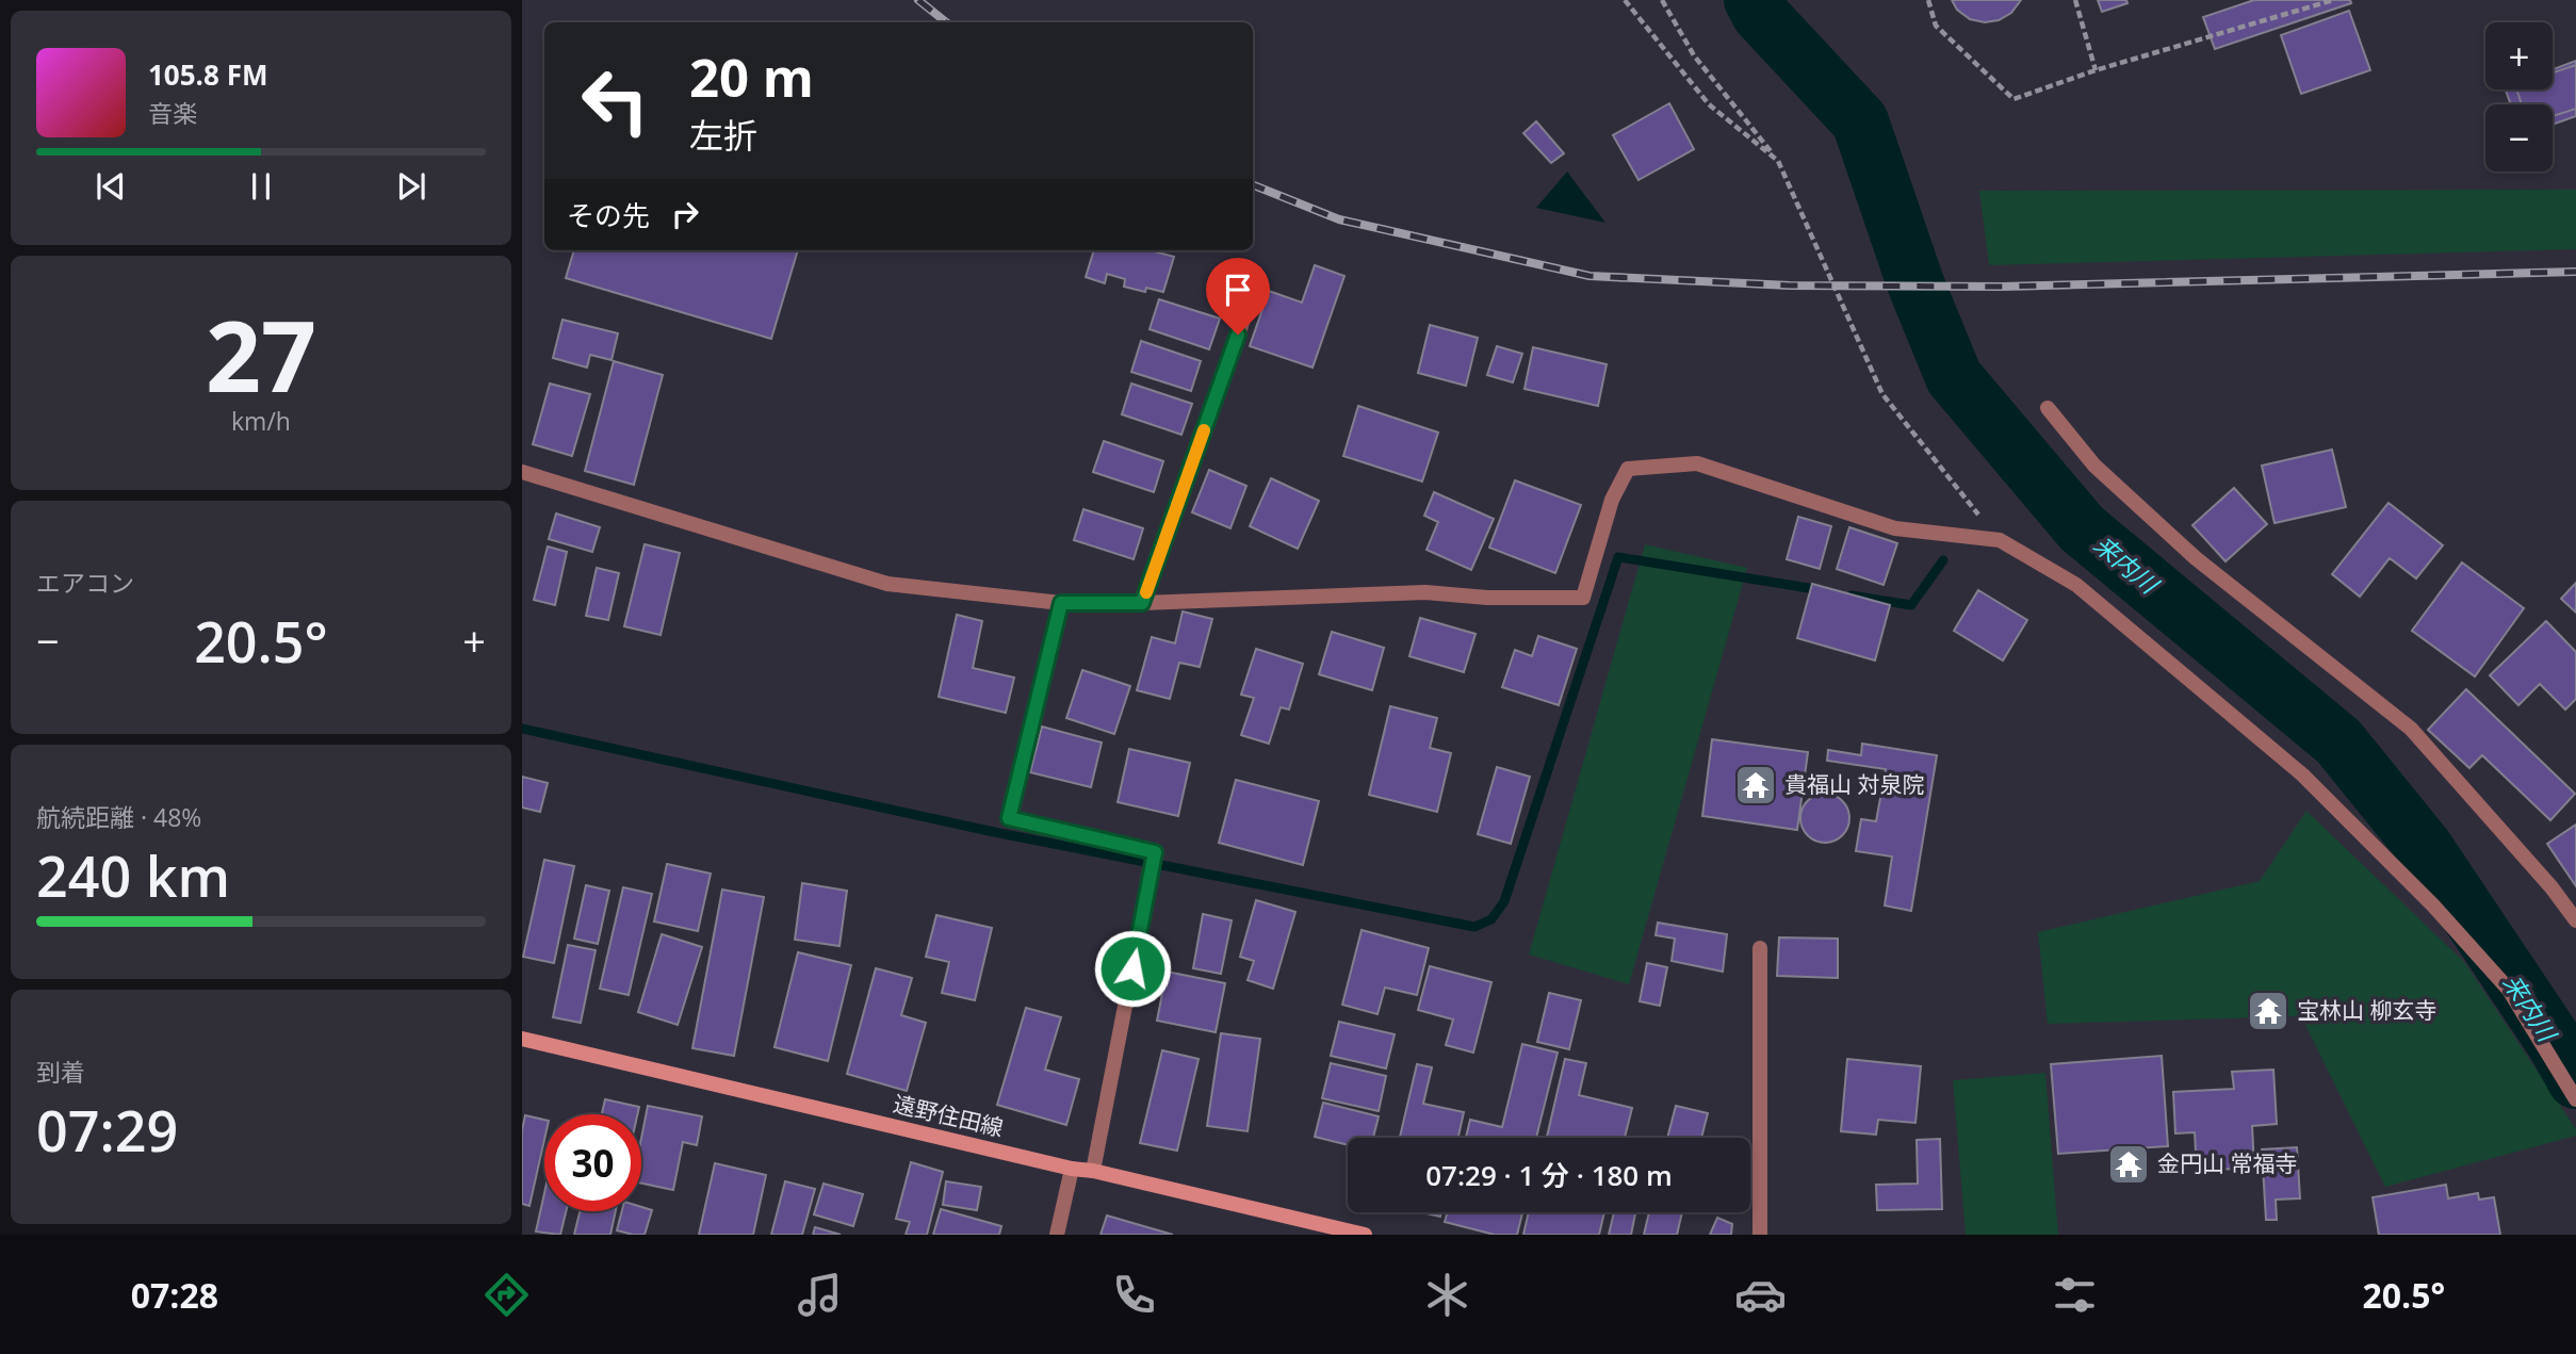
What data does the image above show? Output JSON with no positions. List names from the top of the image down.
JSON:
{
  "streets": {
    "main road": ["遠野住田線"]
  },
  "water": ["来内川"],
  "places": {
    "temple": ["貴福山 対泉院", "宝林山 柳玄寺", "金円山 常福寺"]
  },
  "page": {
    "map_buttons": ["+", "−"],
    "turn": ["20 m", "左折"],
    "song": ["105.8 FM", "音楽"],
    "then": "その先",
    "tile": [
      ["27", "km/h"],
      "エアコン",
      ["航続距離 · 48%", "240 km"],
      ["到着", "07:29"]
    ],
    "heat": ["−", "20.5°", "+"],
    "limit": "30",
    "trip": "07:29 · 1 分 · 180 m",
    "tabs": ["07:28", "20.5°"]
  }
}
